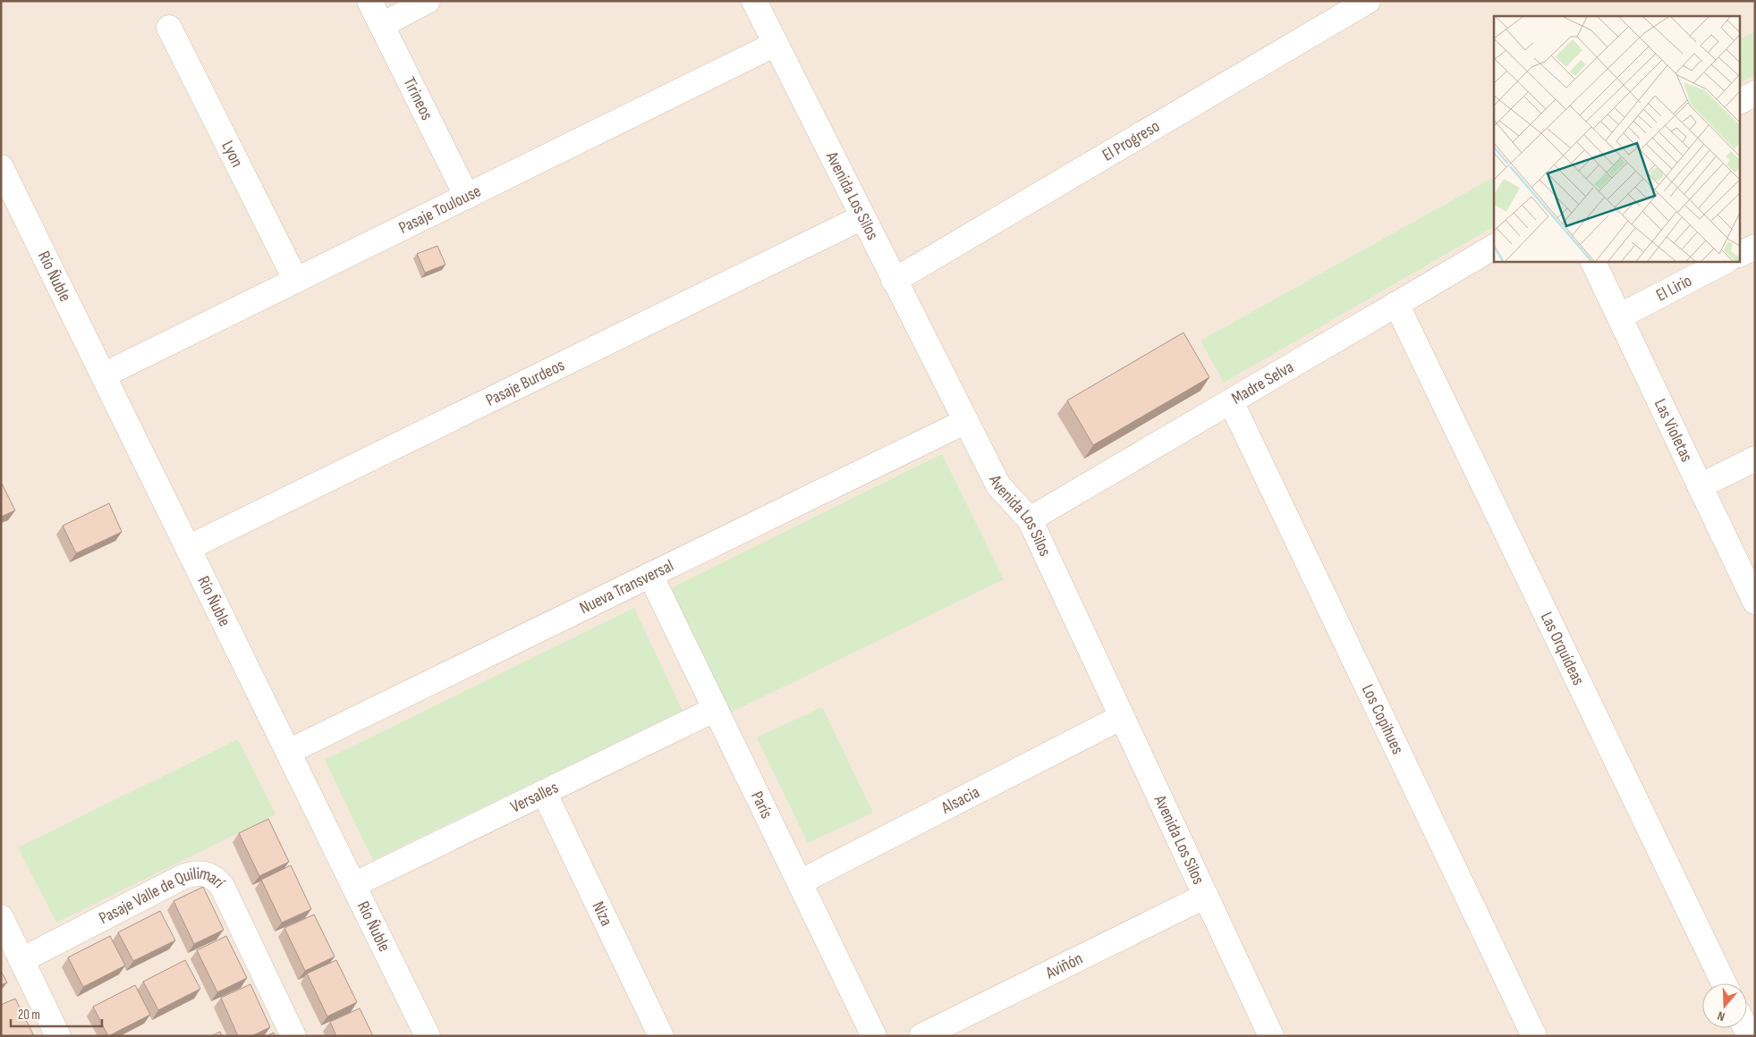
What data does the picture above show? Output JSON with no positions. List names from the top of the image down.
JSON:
{
  "streets": {
    "street": [
      "Tirineos",
      "El Progreso",
      "Lyon",
      "Avenida Los Silos",
      "Pasaje Toulouse",
      "Río Ñuble",
      "El Lirio",
      "Pasaje Burdeos",
      "Madre Selva",
      "Las Violetas",
      "Nueva Transversal",
      "Las Orquídeas",
      "Los Copihues",
      "Versalles",
      "Alsacia",
      "París",
      "Pasaje Valle de Quilimarí",
      "Niza",
      "Aviñón"
    ]
  },
  "crossings": [
    ["Tirineos", "Pasaje Toulouse"],
    ["El Progreso", "Avenida Los Silos"],
    ["Lyon", "Pasaje Toulouse"],
    ["Avenida Los Silos", "Pasaje Toulouse"],
    ["Avenida Los Silos", "Pasaje Burdeos"],
    ["Avenida Los Silos", "Madre Selva"],
    ["Avenida Los Silos", "Nueva Transversal"],
    ["Avenida Los Silos", "Alsacia"],
    ["Avenida Los Silos", "Aviñón"],
    ["Pasaje Toulouse", "Río Ñuble"],
    ["Río Ñuble", "Pasaje Burdeos"],
    ["Río Ñuble", "Nueva Transversal"],
    ["Río Ñuble", "Versalles"],
    ["El Lirio", "Las Violetas"],
    ["Madre Selva", "Las Orquídeas"],
    ["Madre Selva", "Los Copihues"],
    ["Nueva Transversal", "París"],
    ["Versalles", "París"],
    ["Versalles", "Niza"],
    ["Alsacia", "París"]
  ],
  "scale_bar": "20 m",
  "north": "bottom"
}
